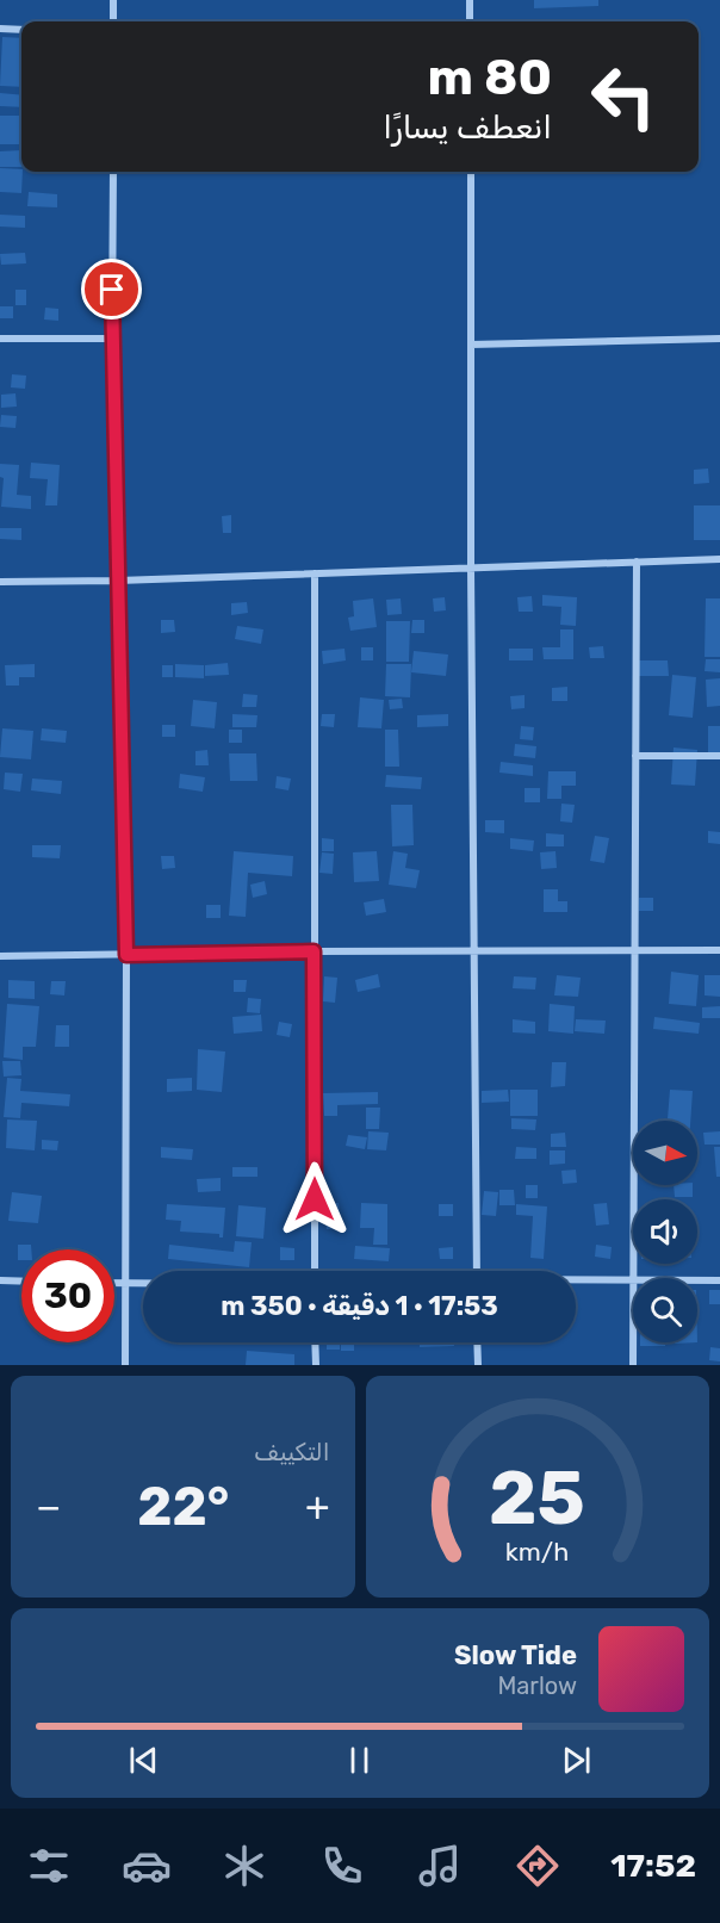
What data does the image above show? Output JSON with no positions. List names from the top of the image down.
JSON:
{
  "north": "right",
  "page": {
    "turn": ["80 m", "انعطف يسارًا"],
    "limit": "30",
    "trip": "17:53 · 1 دقيقة · 350 m",
    "tile": "التكييف",
    "heat": ["−", "22°", "+"],
    "song": ["Slow Tide", "Marlow"],
    "tabs": "17:52",
    "gauge": ["25", "km/h"]
  }
}
